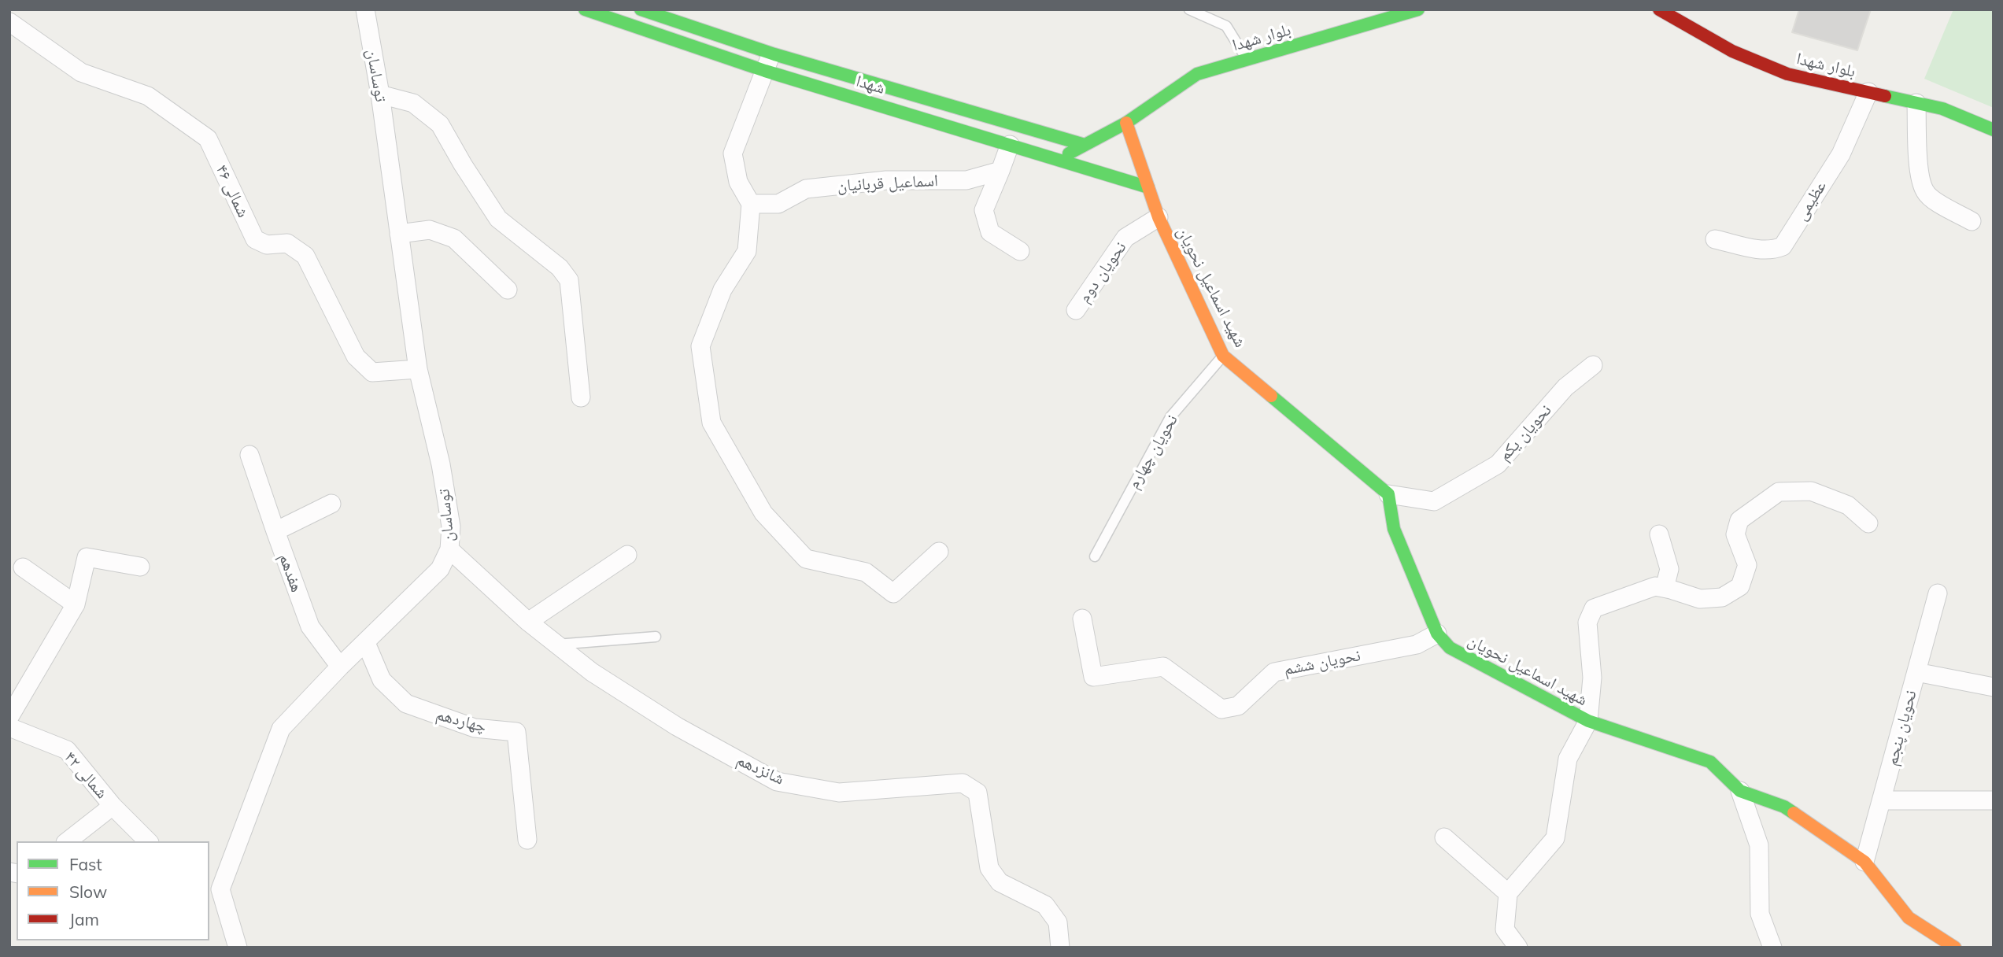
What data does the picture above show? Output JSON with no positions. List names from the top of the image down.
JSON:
{
  "streets": {
    "main road": ["بلوار شهدا", "شهدا", "شهید اسماعیل نحویان"],
    "street": [
      "توساسان",
      "اسماعیل قربانیان",
      "شمالی ۴۶",
      "عظیمی",
      "نحویان دوم",
      "نحویان یکم",
      "هفدهم",
      "نحویان ششم",
      "چهاردهم",
      "نحویان پنجم",
      "شانزدهم",
      "شمالی ۴۲"
    ],
    "lane": ["نحویان چهارم"]
  },
  "crossings": [
    ["بلوار شهدا", "شهدا"],
    ["بلوار شهدا", "عظیمی"],
    ["بلوار شهدا", "شهید اسماعیل نحویان"],
    ["توساسان", "شمالی ۴۶"],
    ["توساسان", "هفدهم"],
    ["توساسان", "چهاردهم"],
    ["توساسان", "شانزدهم"],
    ["شهدا", "شهید اسماعیل نحویان"],
    ["نحویان دوم", "شهید اسماعیل نحویان"],
    ["شهید اسماعیل نحویان", "نحویان یکم"],
    ["شهید اسماعیل نحویان", "نحویان چهارم"],
    ["شهید اسماعیل نحویان", "نحویان ششم"],
    ["شهید اسماعیل نحویان", "نحویان پنجم"]
  ],
  "legend": ["Fast", "Slow", "Jam"]
}
